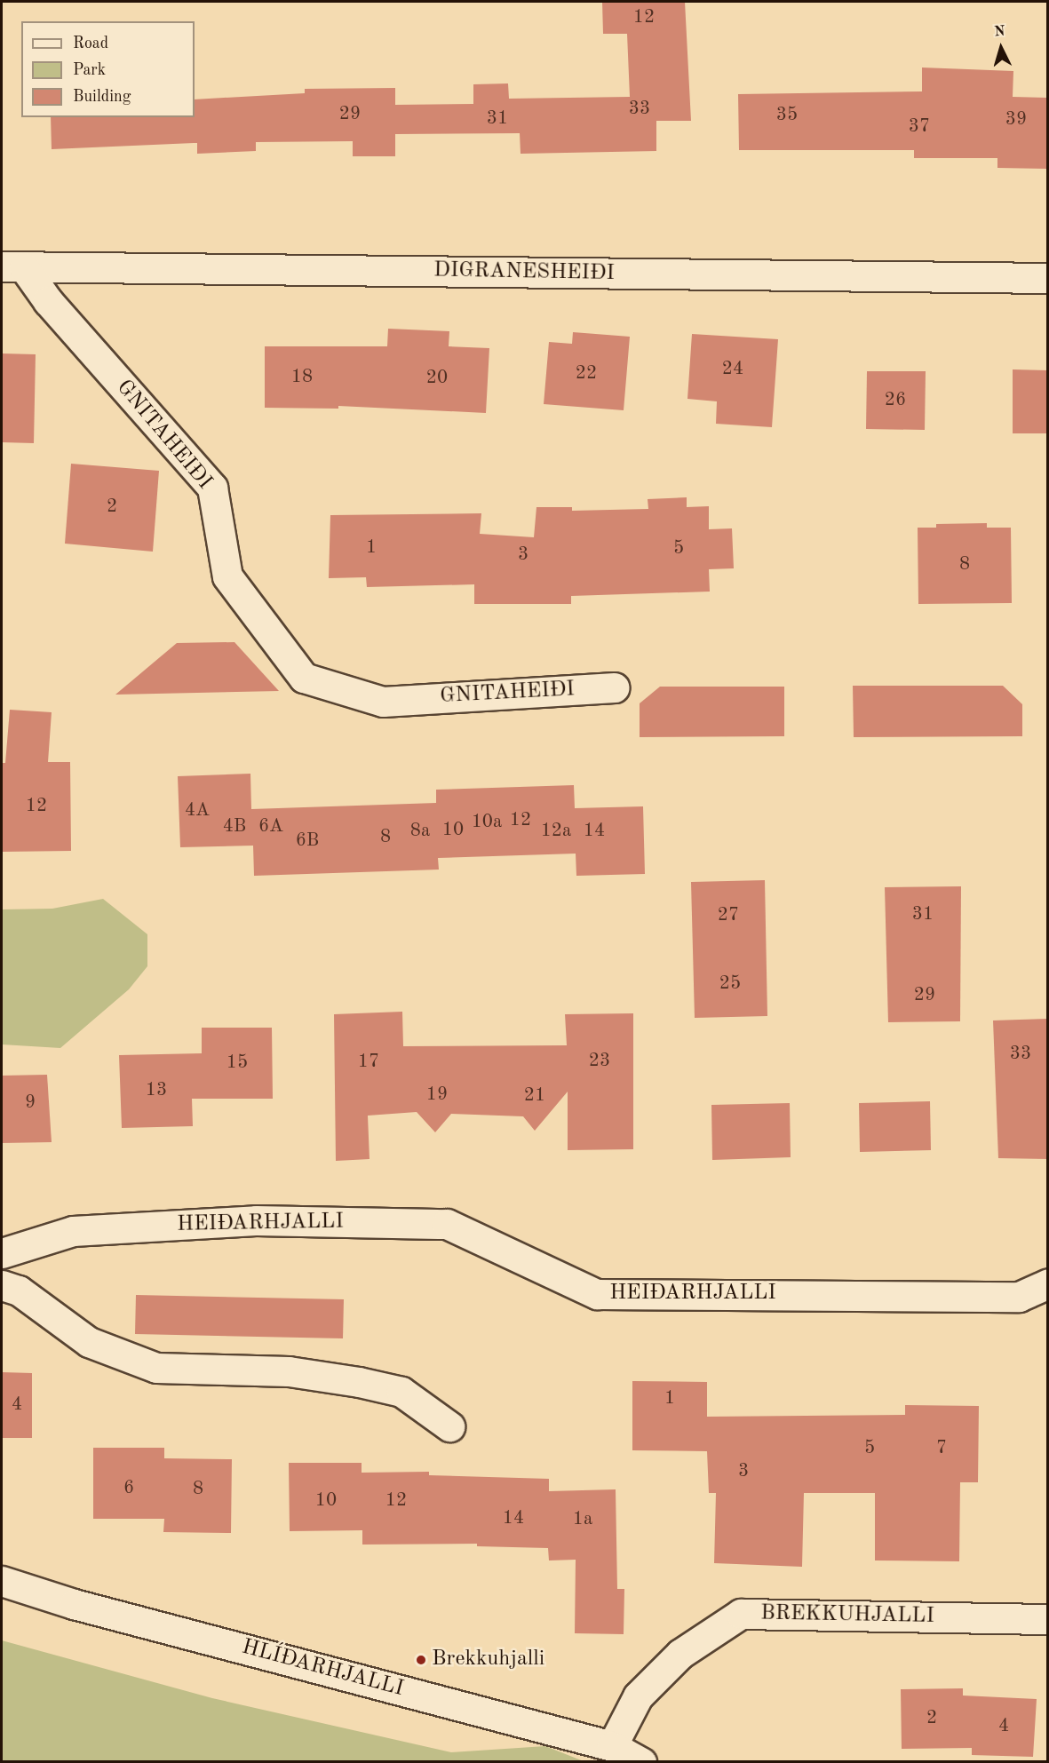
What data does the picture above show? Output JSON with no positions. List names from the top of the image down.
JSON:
{
  "streets": {
    "street": [
      "DIGRANESHEIÐI",
      "GNITAHEIÐI",
      "HEIÐARHJALLI",
      "BREKKUHJALLI",
      "HLÍÐARHJALLI"
    ]
  },
  "crossings": [
    ["DIGRANESHEIÐI", "GNITAHEIÐI"],
    ["BREKKUHJALLI", "HLÍÐARHJALLI"]
  ],
  "places": ["Brekkuhjalli"],
  "house_numbers": [
    "12",
    "33",
    "29",
    "35",
    "31",
    "39",
    "37",
    "24",
    "22",
    "18",
    "20",
    "26",
    "2",
    "1",
    "5",
    "3",
    "8",
    "12",
    "4A",
    "12",
    "10a",
    "4B",
    "6A",
    "10",
    "8a",
    "12a",
    "14",
    "8",
    "6B",
    "31",
    "27",
    "25",
    "29",
    "33",
    "23",
    "17",
    "15",
    "13",
    "19",
    "21",
    "9",
    "1",
    "4",
    "5",
    "7",
    "3",
    "6",
    "8",
    "10",
    "12",
    "14",
    "1a",
    "2",
    "4"
  ],
  "legend": ["Road", "Park", "Building"],
  "north": "top"
}
